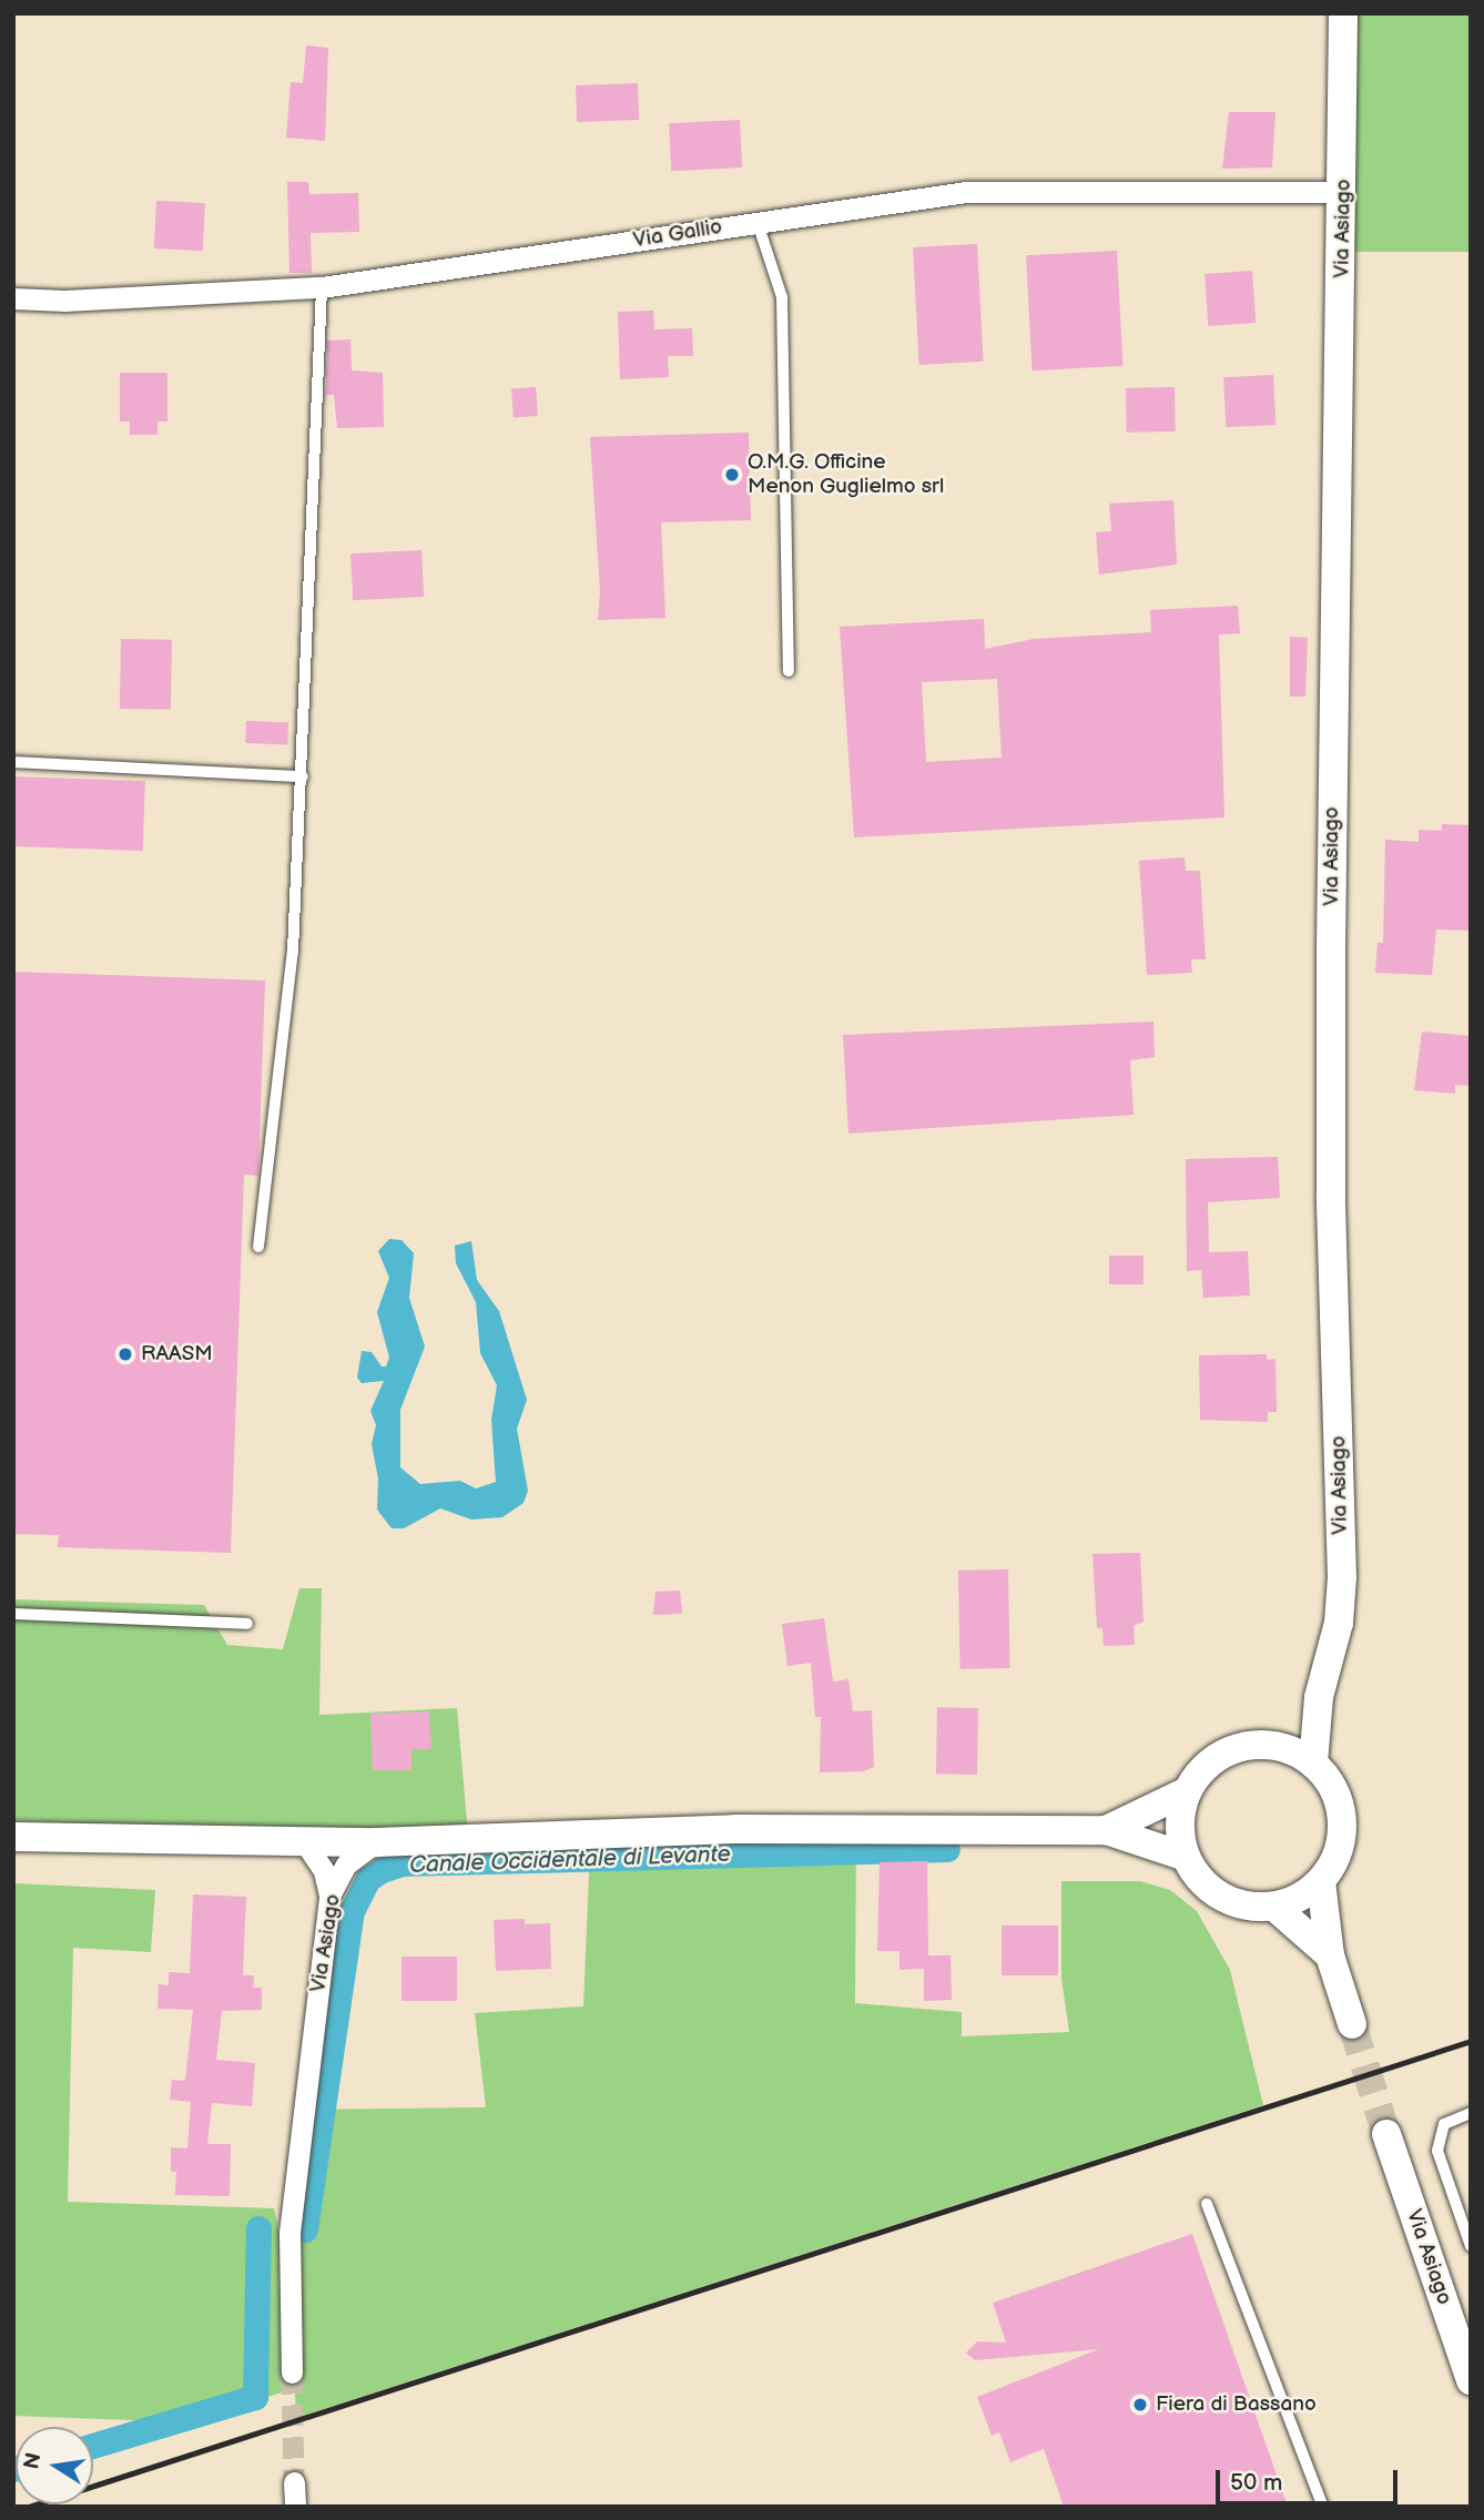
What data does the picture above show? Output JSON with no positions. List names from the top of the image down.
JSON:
{
  "streets": {
    "main road": ["Via Asiago"],
    "street": ["Via Gallio"]
  },
  "crossings": [
    ["Via Asiago", "Via Gallio"]
  ],
  "water": ["Canale Occidentale di Levante"],
  "places": ["O.M.G. Officine Menon Guglielmo srl", "RAASM", "Fiera di Bassano"],
  "scale_bar": "50 m",
  "north": "left"
}
